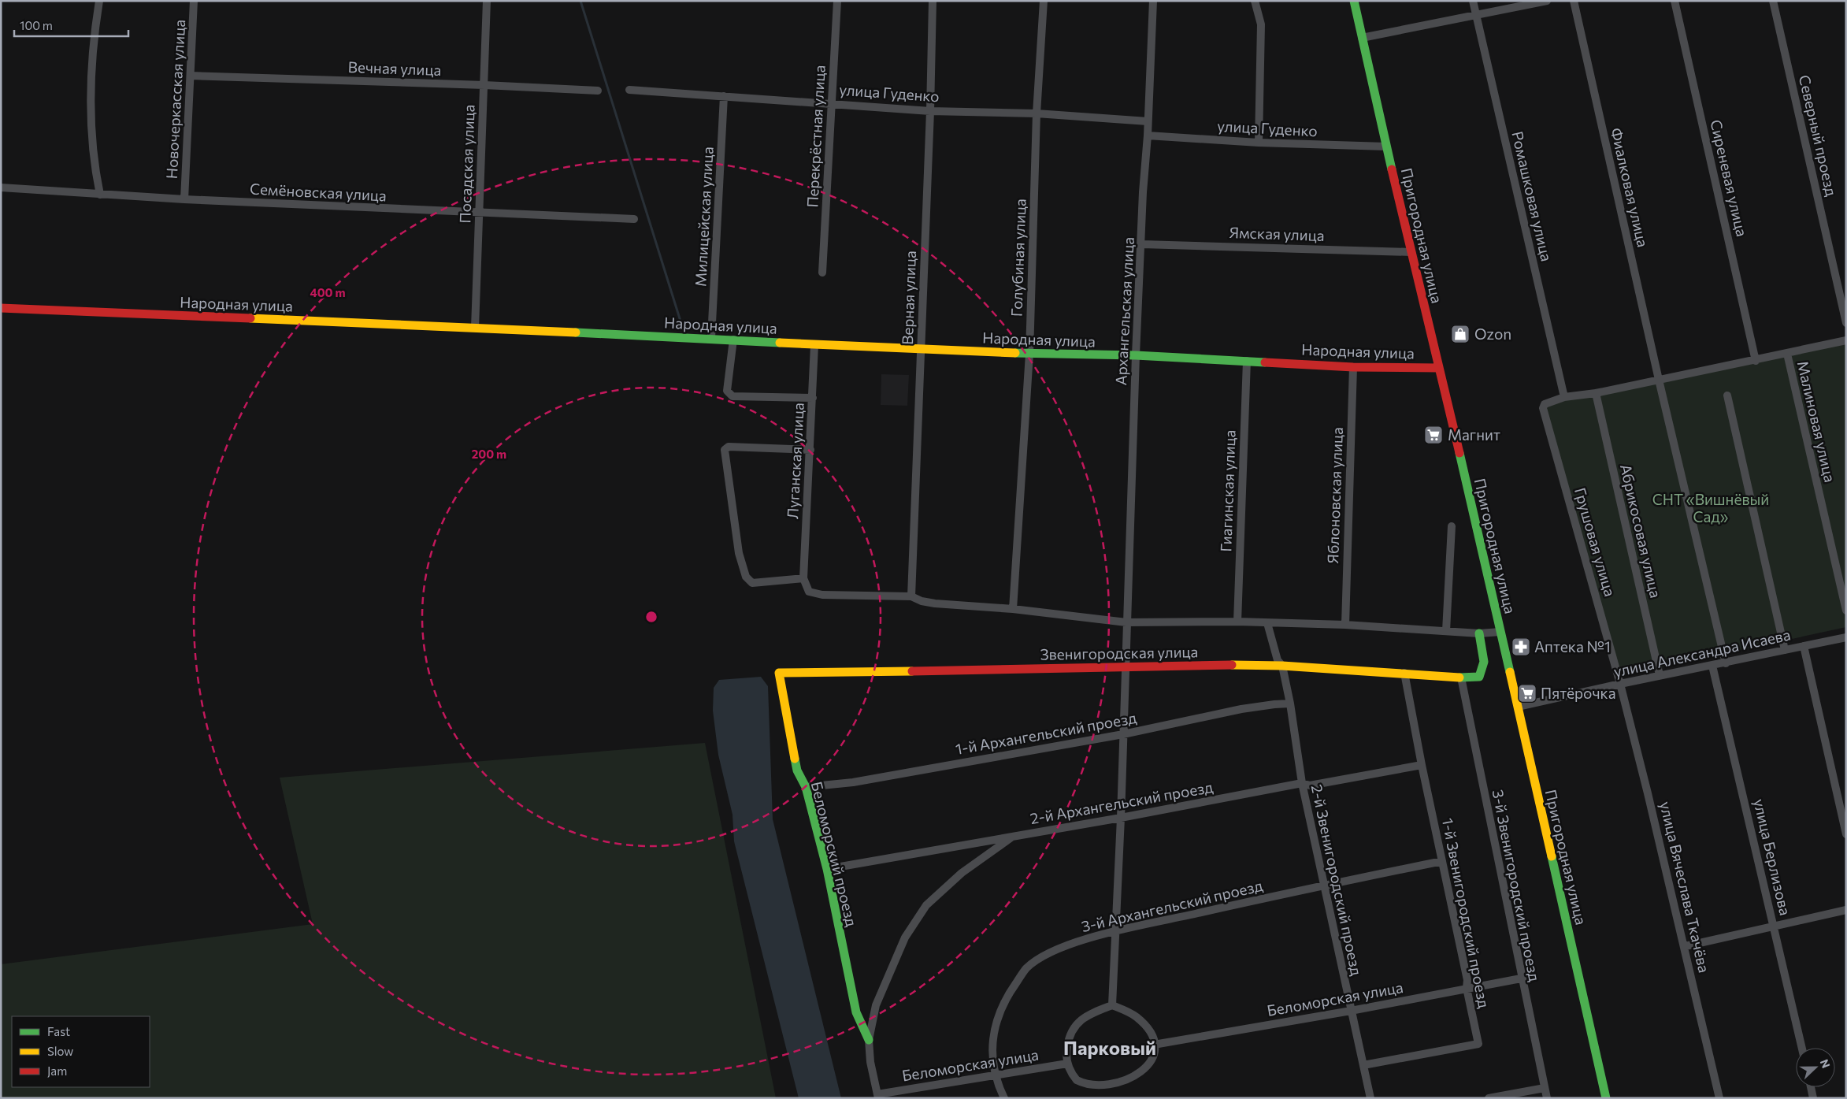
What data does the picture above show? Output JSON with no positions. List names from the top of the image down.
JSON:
{
  "streets": {
    "street": [
      "Вечная улица",
      "улица Гуденко",
      "Новочеркасская улица",
      "Северный проезд",
      "Перекрёстная улица",
      "Посадская улица",
      "Сиреневая улица",
      "Фиалковая улица",
      "Семёновская улица",
      "Ромашковая улица",
      "Милицейская улица",
      "Ямская улица",
      "Пригородная улица",
      "Голубиная улица",
      "Верная улица",
      "Народная улица",
      "Архангельская улица",
      "Малиновая улица",
      "Луганская улица",
      "Гиагинская улица",
      "Яблоновская улица",
      "Абрикосовая улица",
      "Грушовая улица",
      "Звенигородская улица",
      "улица Александра Исаева",
      "1-й Архангельский проезд",
      "2-й Архангельский проезд",
      "Беломорский проезд",
      "улица Берлизова",
      "2-й Звенигородский проезд",
      "3-й Звенигородский проезд",
      "улица Вячеслава Ткачёва",
      "3-й Архангельский проезд",
      "1-й Звенигородский проезд",
      "Беломорская улица"
    ]
  },
  "crossings": [
    ["Вечная улица", "Новочеркасская улица"],
    ["Вечная улица", "Посадская улица"],
    ["улица Гуденко", "Перекрёстная улица"],
    ["улица Гуденко", "Милицейская улица"],
    ["улица Гуденко", "Пригородная улица"],
    ["улица Гуденко", "Голубиная улица"],
    ["улица Гуденко", "Верная улица"],
    ["улица Гуденко", "Архангельская улица"],
    ["Новочеркасская улица", "Семёновская улица"],
    ["Посадская улица", "Семёновская улица"],
    ["Посадская улица", "Народная улица"],
    ["Фиалковая улица", "улица Александра Исаева"],
    ["Ромашковая улица", "Грушовая улица"],
    ["Милицейская улица", "Народная улица"],
    ["Ямская улица", "Пригородная улица"],
    ["Ямская улица", "Архангельская улица"],
    ["Пригородная улица", "Народная улица"],
    ["Пригородная улица", "Звенигородская улица"],
    ["Пригородная улица", "улица Александра Исаева"],
    ["Голубиная улица", "Народная улица"],
    ["Голубиная улица", "Звенигородская улица"],
    ["Верная улица", "Народная улица"],
    ["Верная улица", "Звенигородская улица"],
    ["Народная улица", "Архангельская улица"],
    ["Народная улица", "Луганская улица"],
    ["Народная улица", "Гиагинская улица"],
    ["Народная улица", "Яблоновская улица"],
    ["Архангельская улица", "Звенигородская улица"],
    ["Луганская улица", "Звенигородская улица"],
    ["Гиагинская улица", "Звенигородская улица"],
    ["Яблоновская улица", "Звенигородская улица"],
    ["Абрикосовая улица", "улица Александра Исаева"],
    ["Грушовая улица", "улица Александра Исаева"],
    ["Грушовая улица", "улица Вячеслава Ткачёва"],
    ["Звенигородская улица", "Беломорский проезд"],
    ["Звенигородская улица", "2-й Звенигородский проезд"],
    ["Звенигородская улица", "3-й Звенигородский проезд"],
    ["Звенигородская улица", "1-й Звенигородский проезд"],
    ["улица Александра Исаева", "улица Берлизова"],
    ["улица Александра Исаева", "улица Вячеслава Ткачёва"],
    ["1-й Архангельский проезд", "Беломорский проезд"],
    ["1-й Архангельский проезд", "2-й Звенигородский проезд"],
    ["2-й Архангельский проезд", "Беломорский проезд"],
    ["2-й Архангельский проезд", "2-й Звенигородский проезд"],
    ["2-й Архангельский проезд", "1-й Звенигородский проезд"],
    ["Беломорский проезд", "Беломорская улица"],
    ["2-й Звенигородский проезд", "3-й Архангельский проезд"],
    ["2-й Звенигородский проезд", "1-й Звенигородский проезд"],
    ["2-й Звенигородский проезд", "Беломорская улица"],
    ["3-й Звенигородский проезд", "Беломорская улица"],
    ["3-й Архангельский проезд", "1-й Звенигородский проезд"],
    ["3-й Архангельский проезд", "Беломорская улица"],
    ["1-й Звенигородский проезд", "Беломорская улица"]
  ],
  "districts": ["Парковый"],
  "parks": ["СНТ «Вишнёвый Cад»"],
  "places": {
    "shop": ["Ozon"],
    "supermarket": ["Магнит", "Пятёрочка"],
    "pharmacy": ["Аптека №1"]
  },
  "legend": ["Fast", "Slow", "Jam"],
  "scale_bar": "100 m",
  "north": "right",
  "rings": ["400 m", "200 m"]
}
